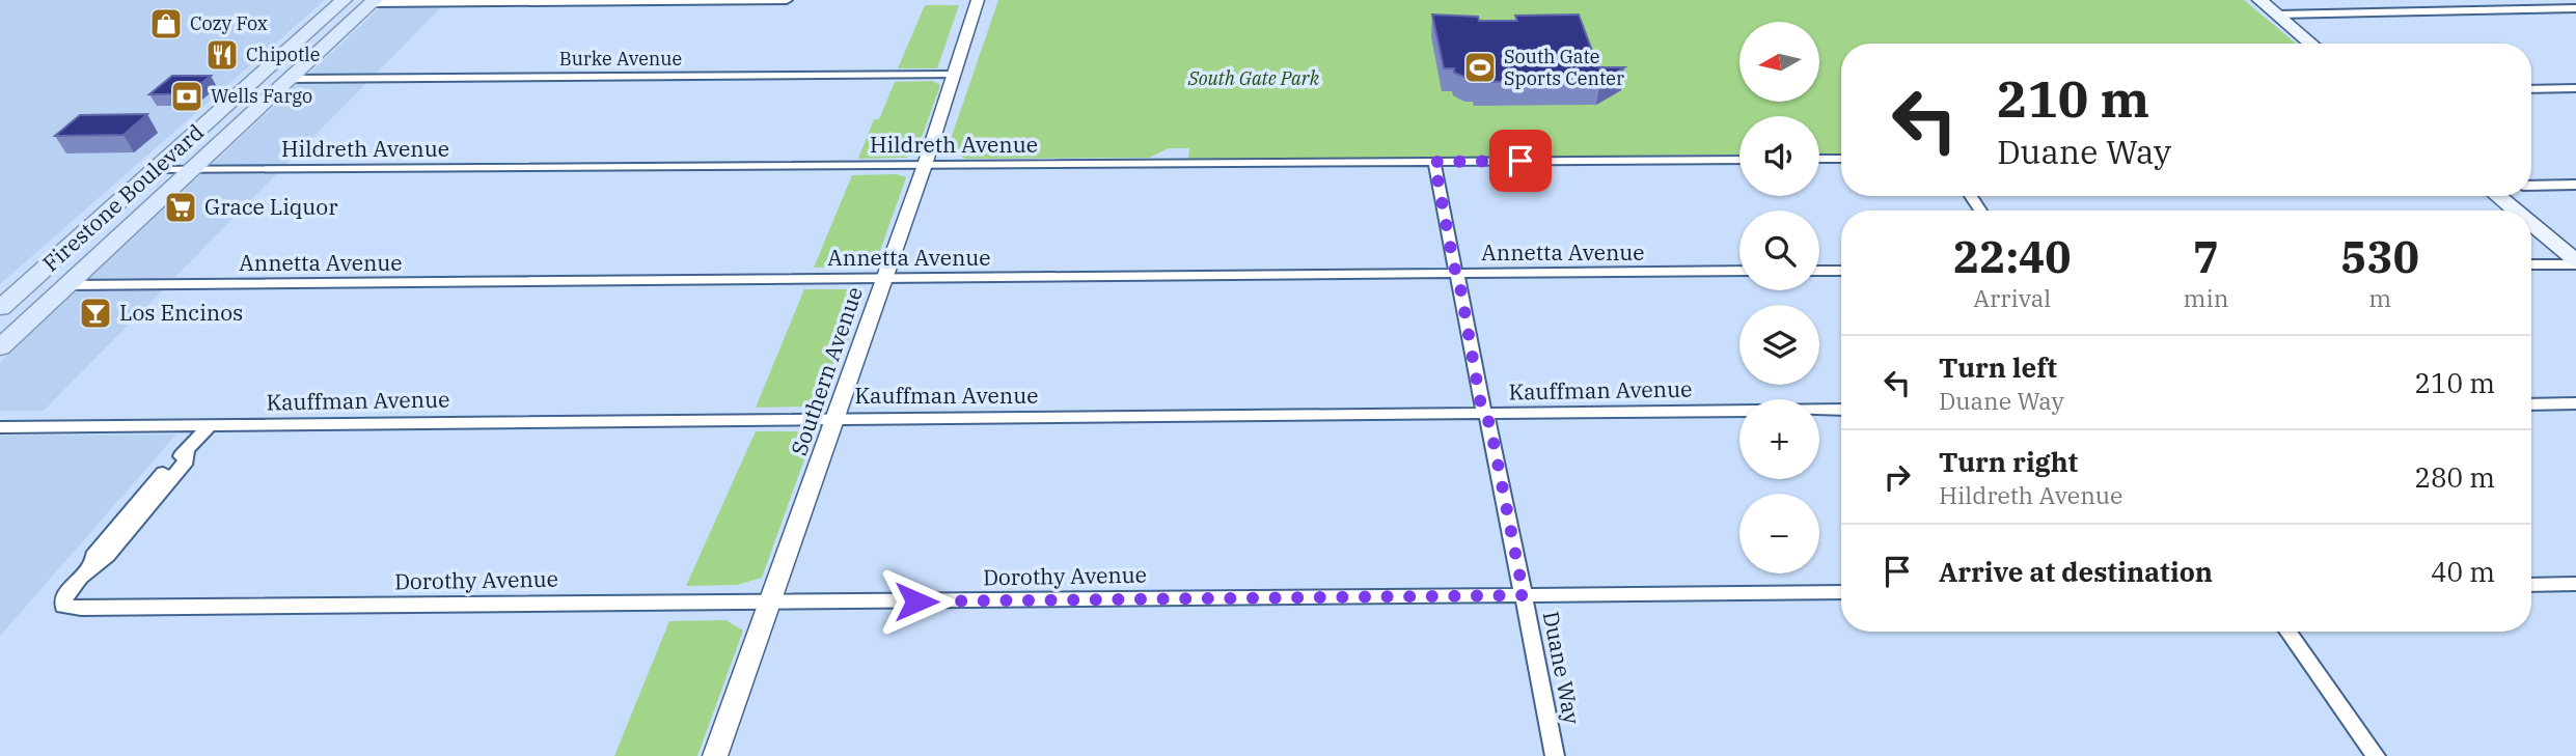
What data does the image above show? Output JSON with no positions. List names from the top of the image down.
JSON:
{
  "streets": {
    "main road": ["Firestone Boulevard"],
    "street": [
      "Burke Avenue",
      "Hildreth Avenue",
      "Annetta Avenue",
      "Southern Avenue",
      "Kauffman Avenue",
      "Dorothy Avenue",
      "Duane Way"
    ]
  },
  "crossings": [
    ["Burke Avenue", "Firestone Boulevard"],
    ["Burke Avenue", "Southern Avenue"],
    ["Hildreth Avenue", "Firestone Boulevard"],
    ["Hildreth Avenue", "Southern Avenue"],
    ["Hildreth Avenue", "Duane Way"],
    ["Firestone Boulevard", "Annetta Avenue"],
    ["Annetta Avenue", "Southern Avenue"],
    ["Annetta Avenue", "Duane Way"],
    ["Southern Avenue", "Kauffman Avenue"],
    ["Southern Avenue", "Dorothy Avenue"],
    ["Kauffman Avenue", "Dorothy Avenue"],
    ["Kauffman Avenue", "Duane Way"],
    ["Dorothy Avenue", "Duane Way"]
  ],
  "parks": ["South Gate Park"],
  "places": {
    "shop": ["Cozy Fox"],
    "restaurant": ["Chipotle"],
    "sports": ["South Gate Sports Center"],
    "bank": ["Wells Fargo"],
    "supermarket": ["Grace Liquor"],
    "bar": ["Los Encinos"]
  },
  "north": "left",
  "page": {
    "map_buttons": ["+", "−"],
    "turn": ["210 m", "Duane Way"],
    "eta": [
      "22:40",
      "Arrival",
      "7",
      "min",
      "530",
      "m"
    ],
    "list": [
      {
        "name": "Turn left",
        "note": "Duane Way",
        "value": "210 m"
      },
      {
        "name": "Turn right",
        "note": "Hildreth Avenue",
        "value": "280 m"
      },
      {
        "name": "Arrive at destination",
        "value": "40 m"
      }
    ]
  }
}
